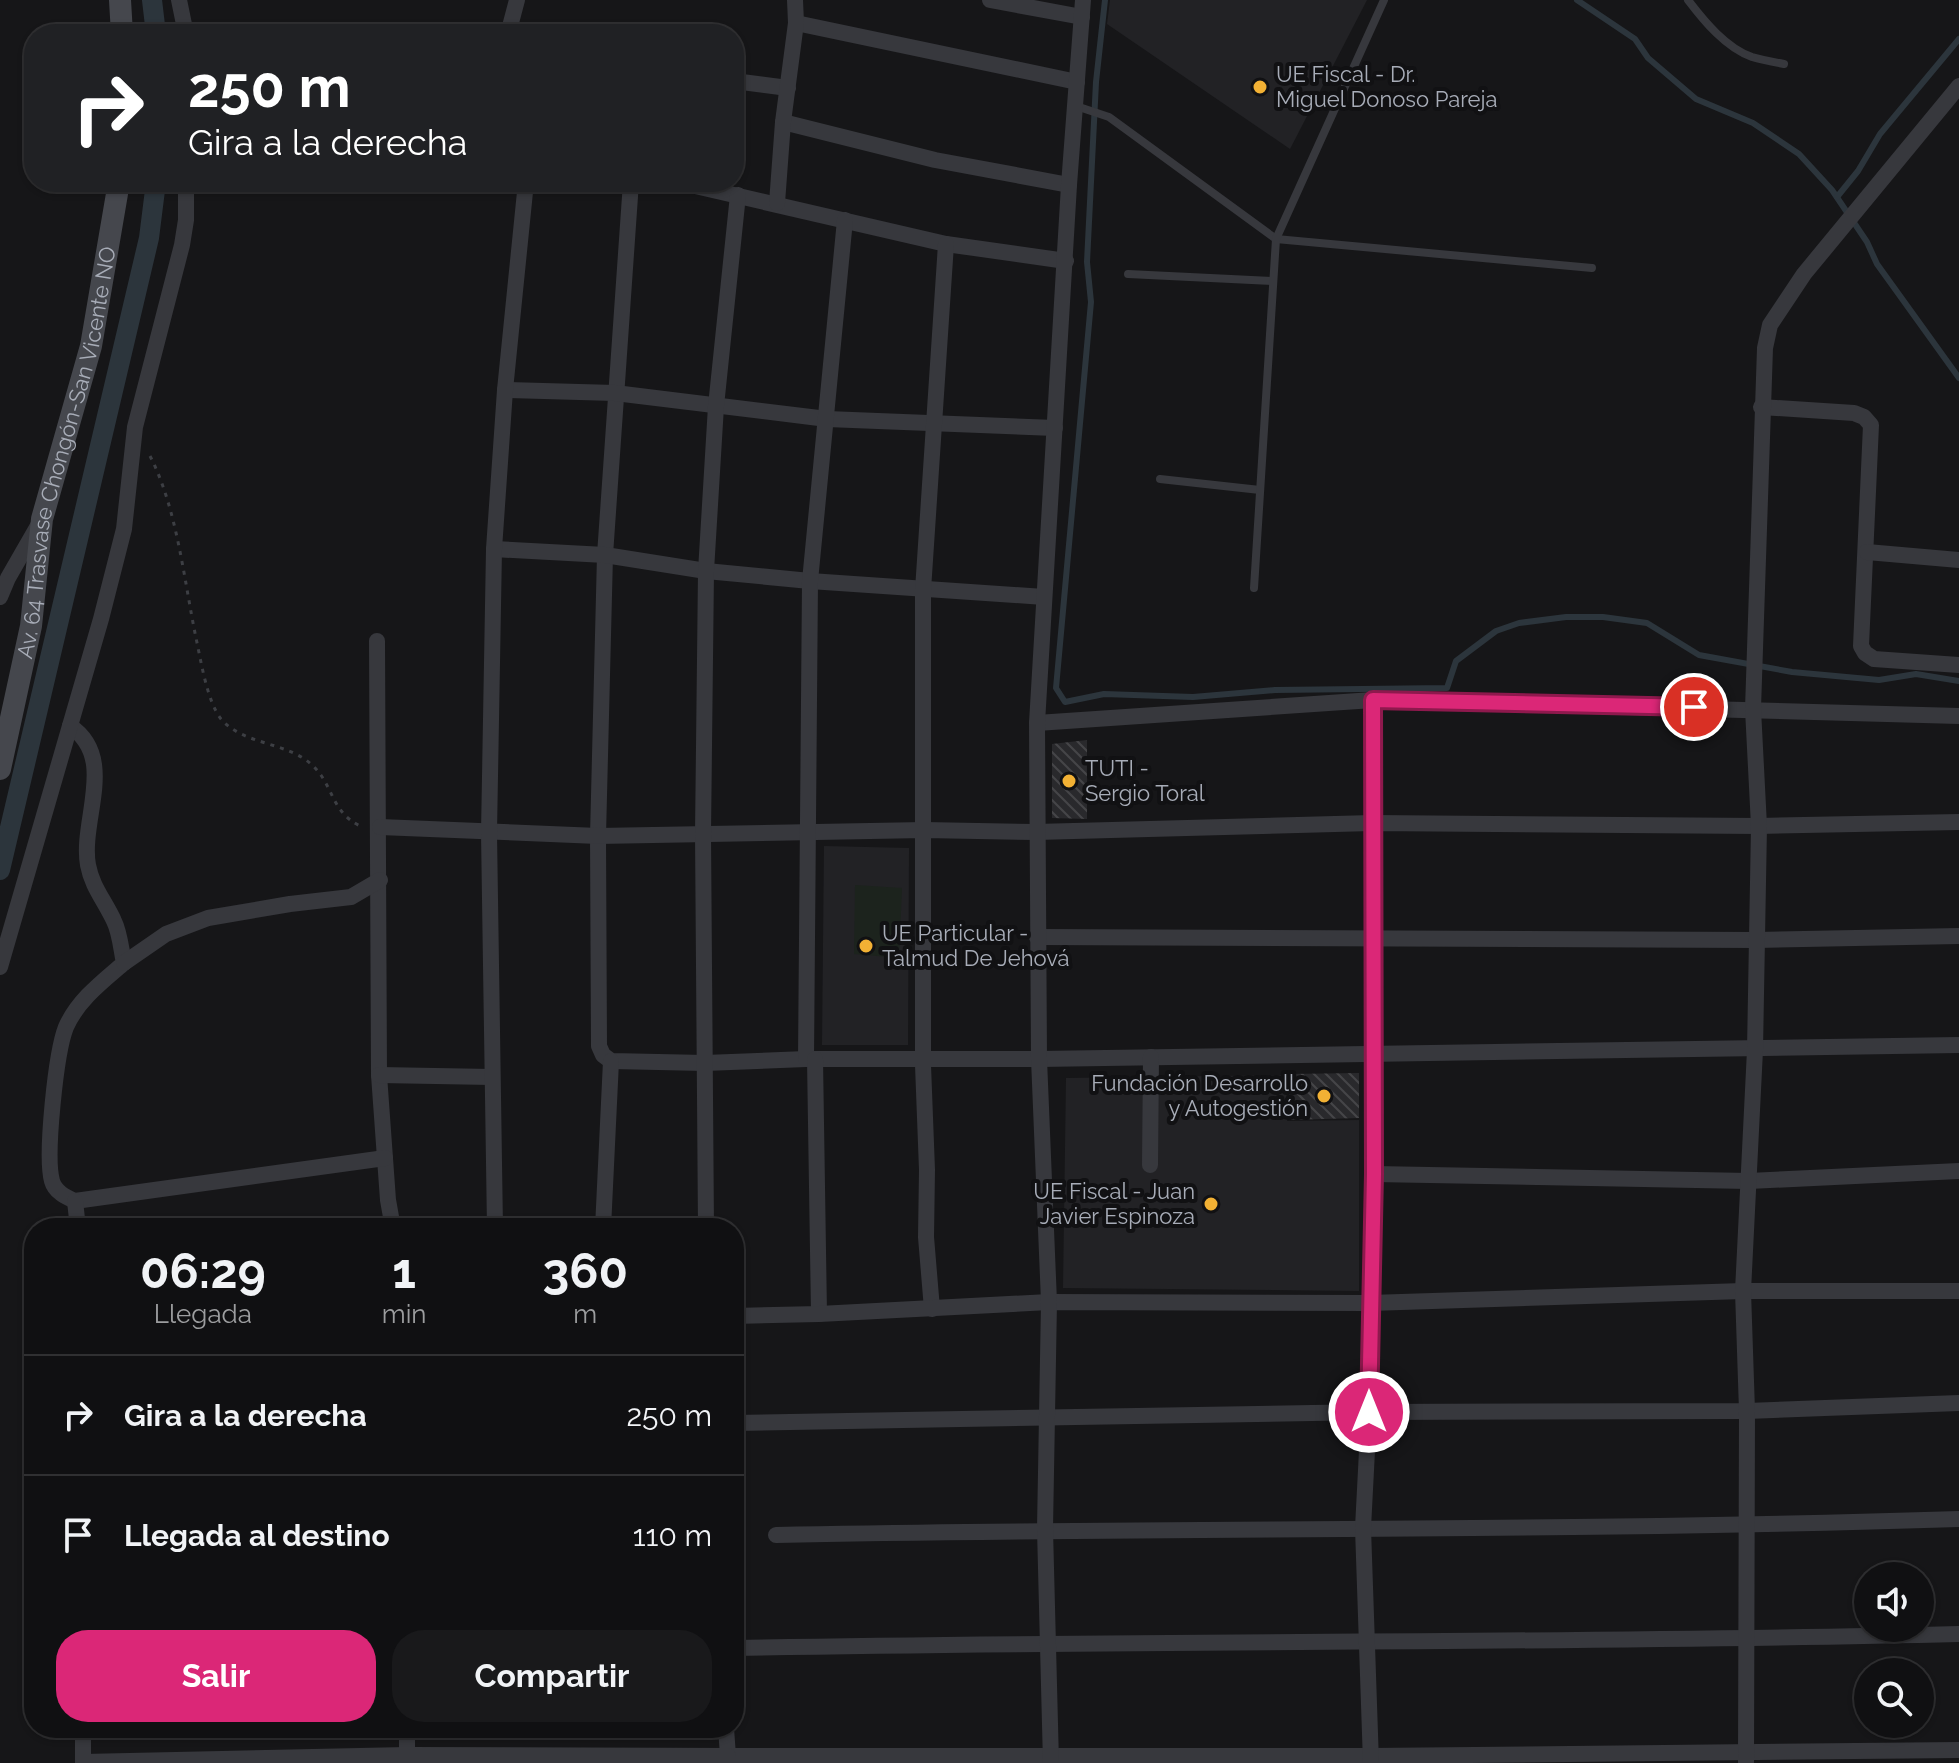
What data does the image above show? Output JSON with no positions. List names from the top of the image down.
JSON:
{
  "streets": {
    "street": ["Av. 64 Trasvase Chongón-San Vicente NO"]
  },
  "places": [
    "UE Fiscal - Dr. Miguel Donoso Pareja",
    "TUTI - Sergio Toral",
    "UE Particular - Talmud De Jehová",
    "Fundación Desarrollo y Autogestión",
    "UE Fiscal - Juan Javier Espinoza"
  ],
  "page": {
    "turn": ["250 m", "Gira a la derecha"],
    "eta": [
      "06:29",
      "Llegada",
      "1",
      "min",
      "360",
      "m"
    ],
    "list": [
      {
        "name": "Gira a la derecha",
        "value": "250 m"
      },
      {
        "name": "Llegada al destino",
        "value": "110 m"
      }
    ],
    "buttons": ["Salir", "Compartir"]
  }
}
